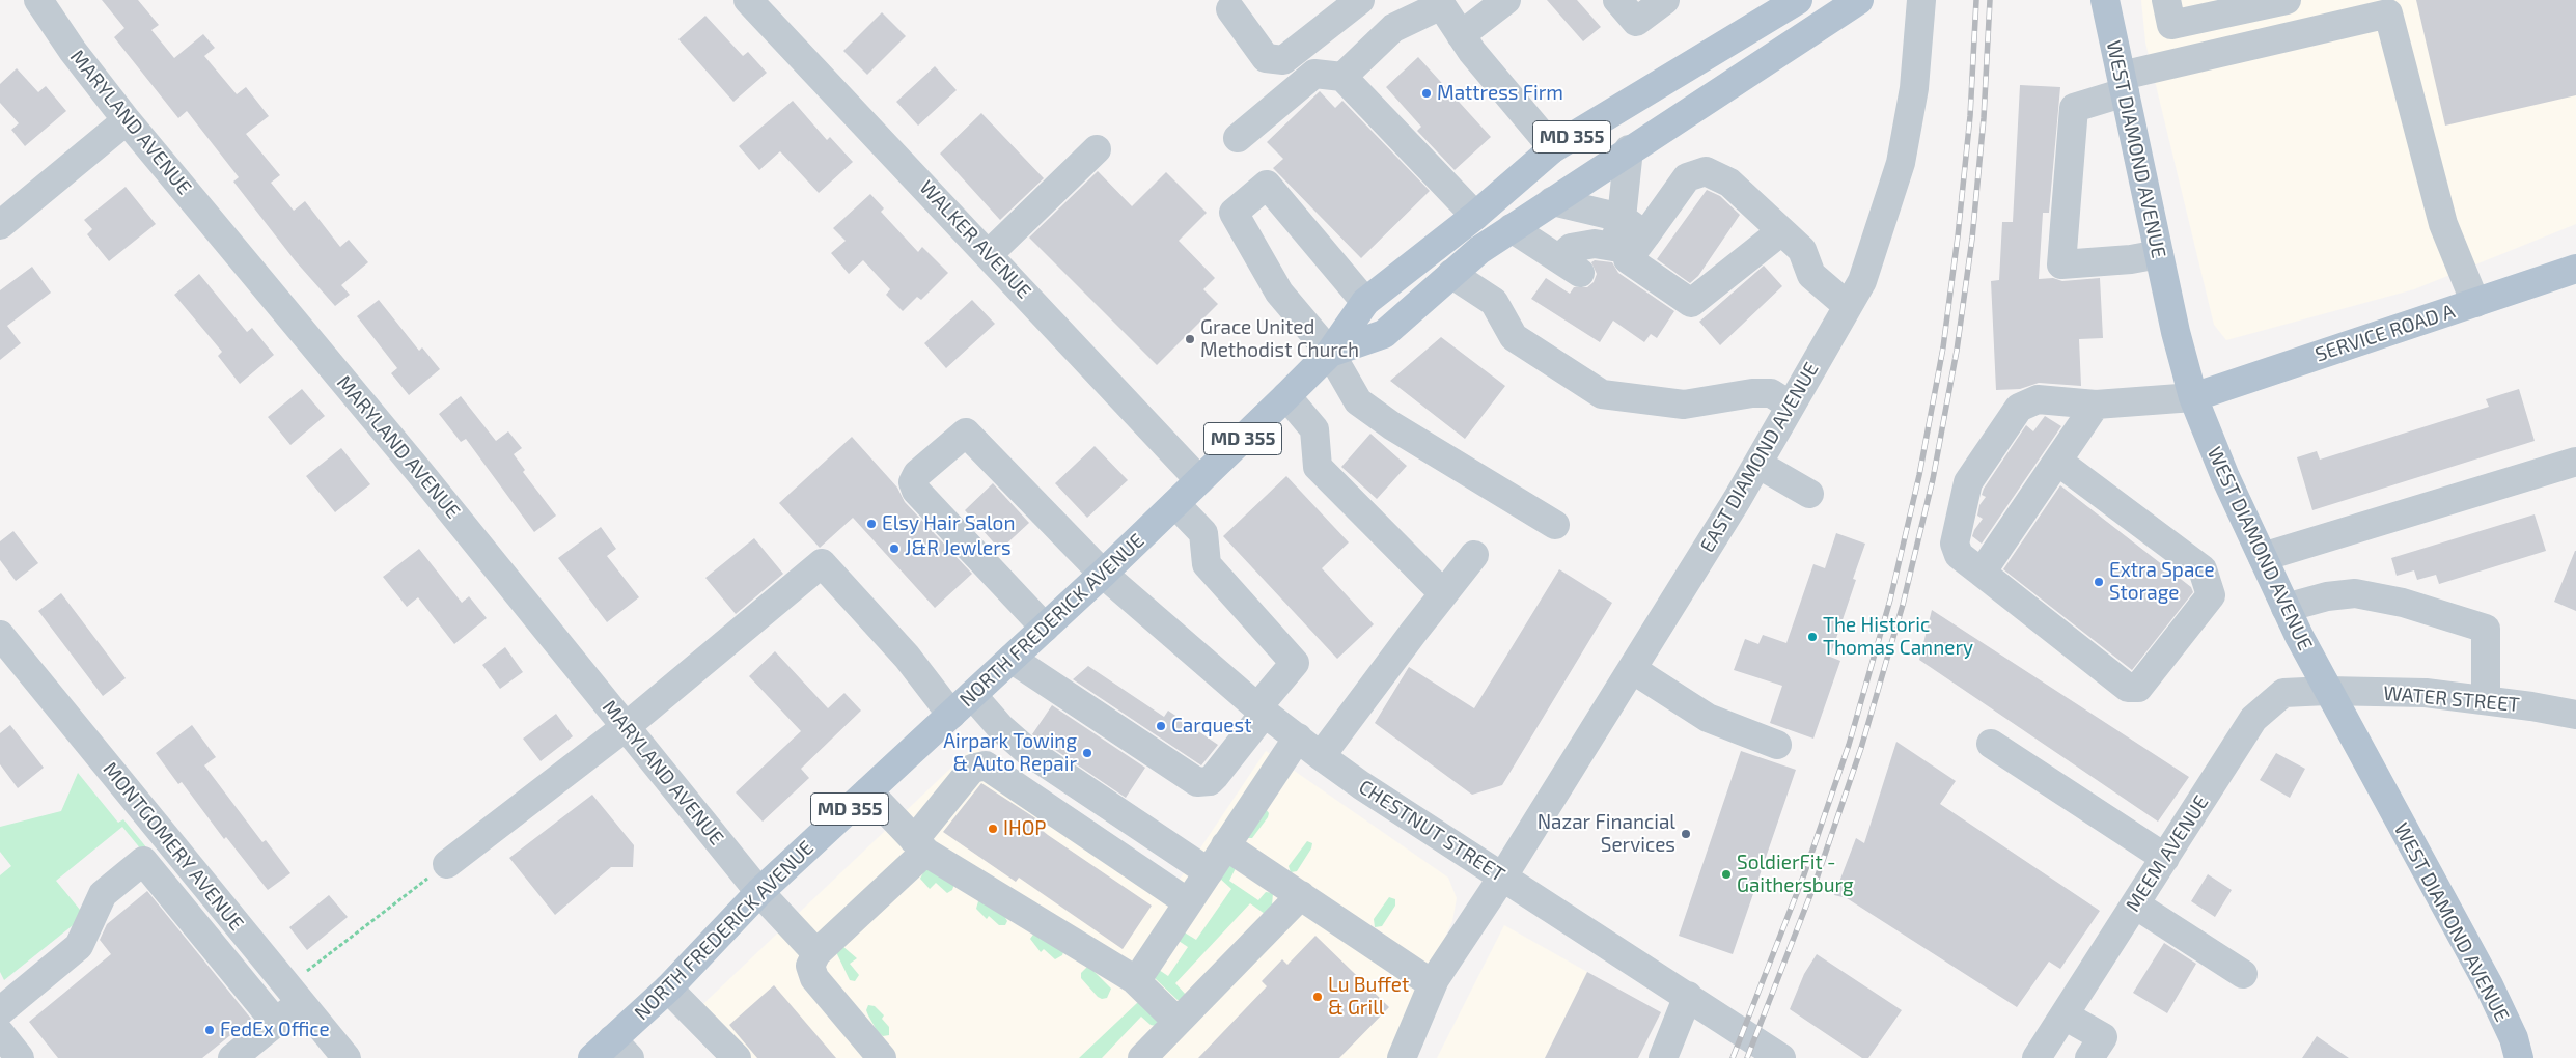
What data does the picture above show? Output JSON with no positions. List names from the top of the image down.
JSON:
{
  "streets": {
    "main road": [
      "MD 355",
      "WEST DIAMOND AVENUE",
      "SERVICE ROAD A",
      "NORTH FREDERICK AVENUE"
    ],
    "street": [
      "MARYLAND AVENUE",
      "WALKER AVENUE",
      "EAST DIAMOND AVENUE",
      "WATER STREET",
      "CHESTNUT STREET",
      "MONTGOMERY AVENUE",
      "MEEM AVENUE"
    ]
  },
  "crossings": [
    ["MARYLAND AVENUE", "NORTH FREDERICK AVENUE"],
    ["WEST DIAMOND AVENUE", "SERVICE ROAD A"],
    ["WEST DIAMOND AVENUE", "WATER STREET"],
    ["WEST DIAMOND AVENUE", "MEEM AVENUE"],
    ["WALKER AVENUE", "NORTH FREDERICK AVENUE"],
    ["EAST DIAMOND AVENUE", "CHESTNUT STREET"],
    ["NORTH FREDERICK AVENUE", "CHESTNUT STREET"],
    ["WATER STREET", "MEEM AVENUE"]
  ],
  "places": [
    "Mattress Firm",
    "Grace United Methodist Church",
    "Elsy Hair Salon",
    "J&R Jewlers",
    "Extra Space Storage",
    "The Historic Thomas Cannery",
    "Carquest",
    "Airpark Towing & Auto Repair",
    "IHOP",
    "Nazar Financial Services",
    "SoldierFit - Gaithersburg",
    "Lu Buffet & Grill",
    "FedEx Office"
  ]
}
